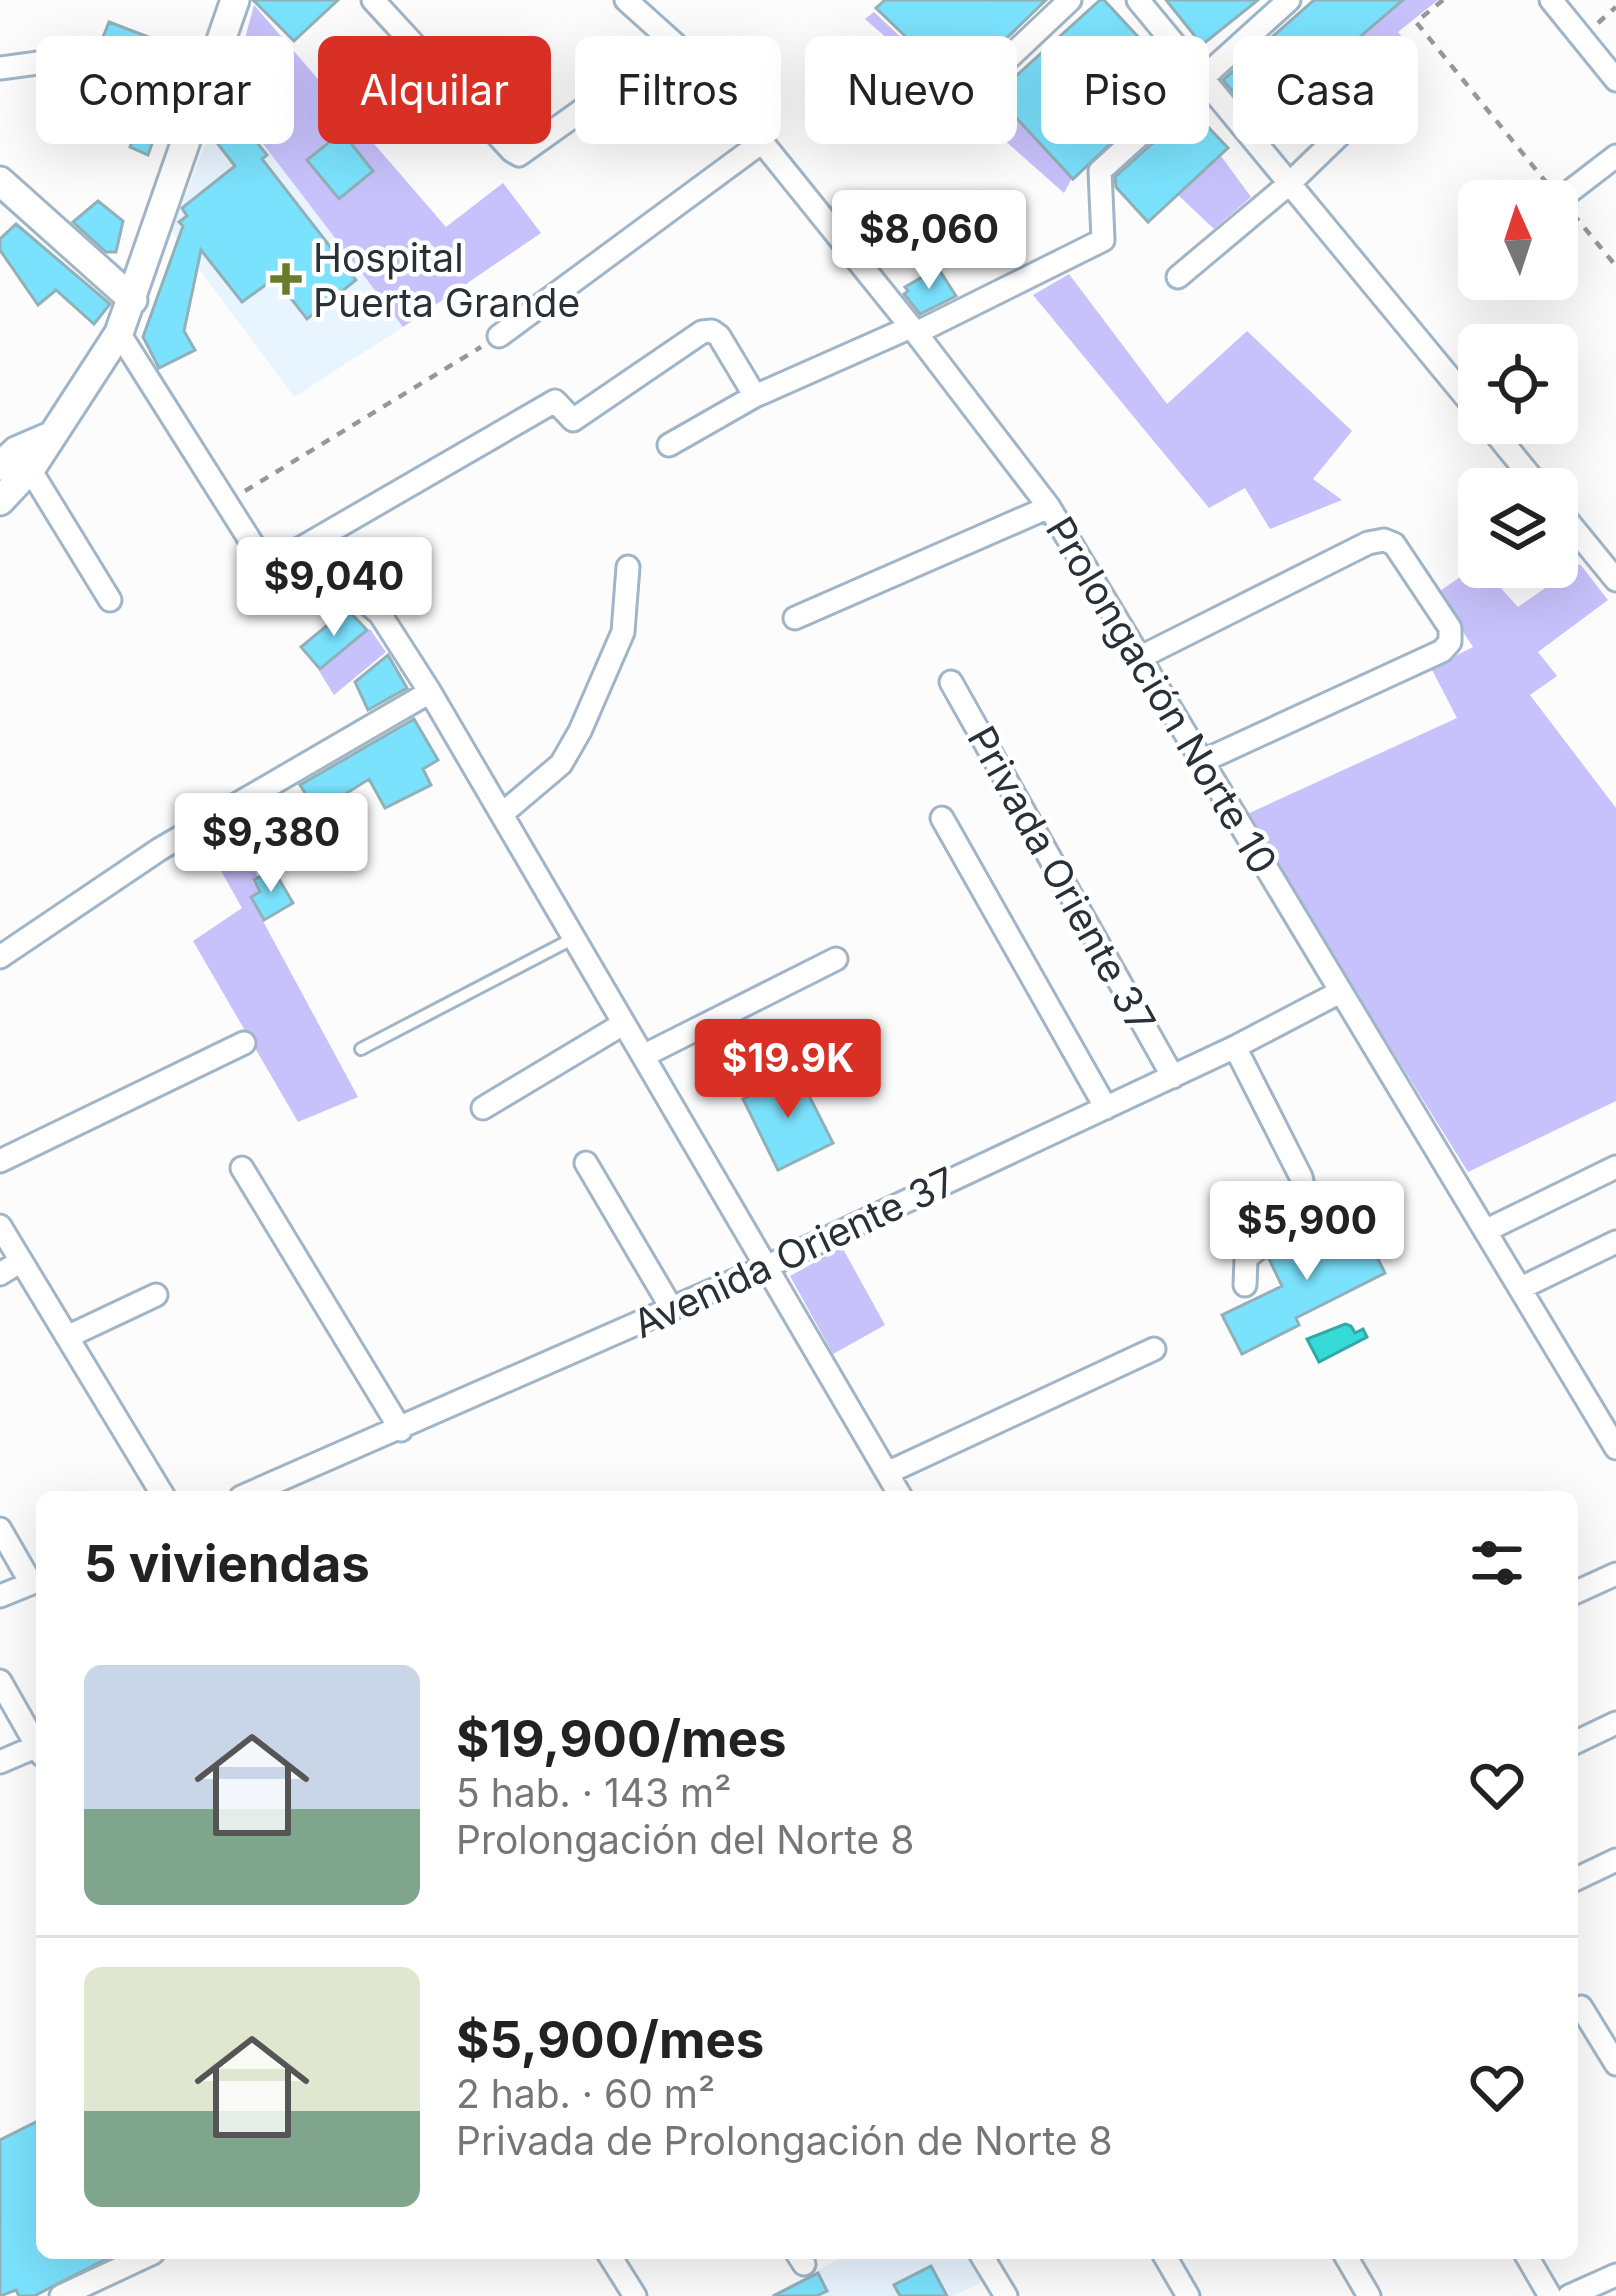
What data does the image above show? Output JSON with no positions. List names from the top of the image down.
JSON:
{
  "streets": {
    "street": ["Prolongación Norte 10", "Privada Oriente 37", "Avenida Oriente 37"]
  },
  "crossings": [
    ["Prolongación Norte 10", "Avenida Oriente 37"],
    ["Privada Oriente 37", "Avenida Oriente 37"]
  ],
  "places": {
    "health": ["Hospital Puerta Grande"]
  },
  "north": "top",
  "page": {
    "chip": [
      "Comprar",
      "Alquilar",
      "Filtros",
      "Nuevo",
      "Piso",
      "Casa"
    ],
    "price": [
      "$8,060",
      "$9,040",
      "$9,380",
      "$19.9K",
      "$5,900"
    ],
    "heading": "5 viviendas",
    "list": [
      {
        "name": "$19,900/mes",
        "note": "5 hab. · 143 m² · Prolongación del Norte 8"
      },
      {
        "name": "$5,900/mes",
        "note": "2 hab. · 60 m² · Privada de Prolongación de Norte 8"
      }
    ]
  }
}
